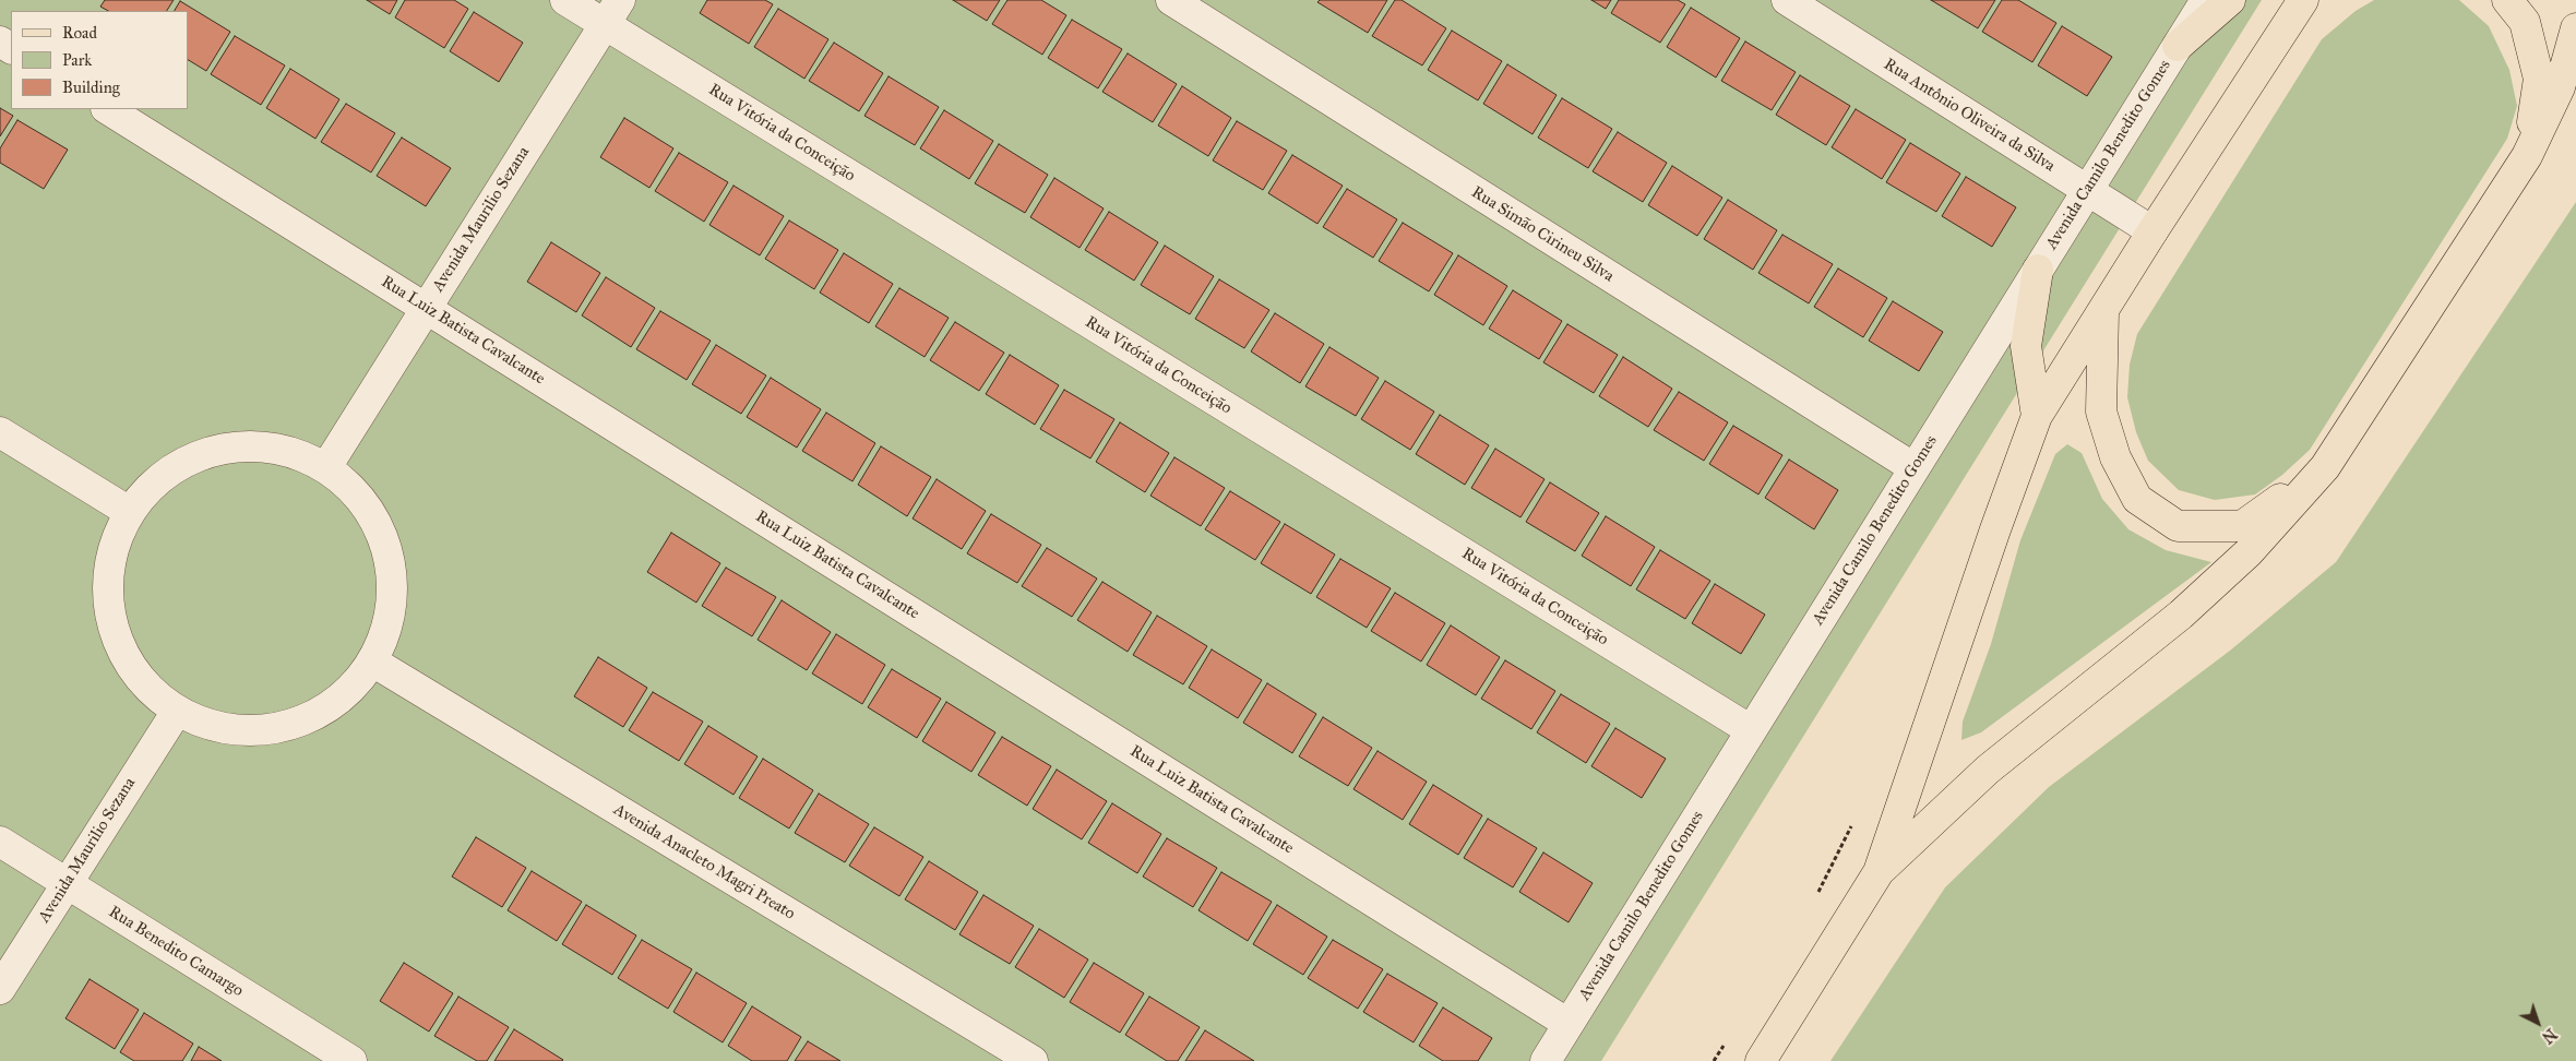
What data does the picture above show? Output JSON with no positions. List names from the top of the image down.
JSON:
{
  "streets": {
    "street": [
      "Rua Antônio Oliveira da Silva",
      "Rua Vitória da Conceição",
      "Avenida Camilo Benedito Gomes",
      "Avenida Maurilio Sezana",
      "Rua Simão Cirineu Silva",
      "Rua Luiz Batista Cavalcante",
      "Avenida Anacleto Magri Preato",
      "Rua Benedito Camargo"
    ]
  },
  "crossings": [
    ["Rua Antônio Oliveira da Silva", "Avenida Camilo Benedito Gomes"],
    ["Rua Vitória da Conceição", "Avenida Camilo Benedito Gomes"],
    ["Rua Vitória da Conceição", "Avenida Maurilio Sezana"],
    ["Avenida Camilo Benedito Gomes", "Rua Simão Cirineu Silva"],
    ["Avenida Camilo Benedito Gomes", "Rua Luiz Batista Cavalcante"],
    ["Avenida Maurilio Sezana", "Rua Luiz Batista Cavalcante"],
    ["Avenida Maurilio Sezana", "Rua Benedito Camargo"]
  ],
  "legend": ["Road", "Park", "Building"],
  "north": "bottom right"
}
